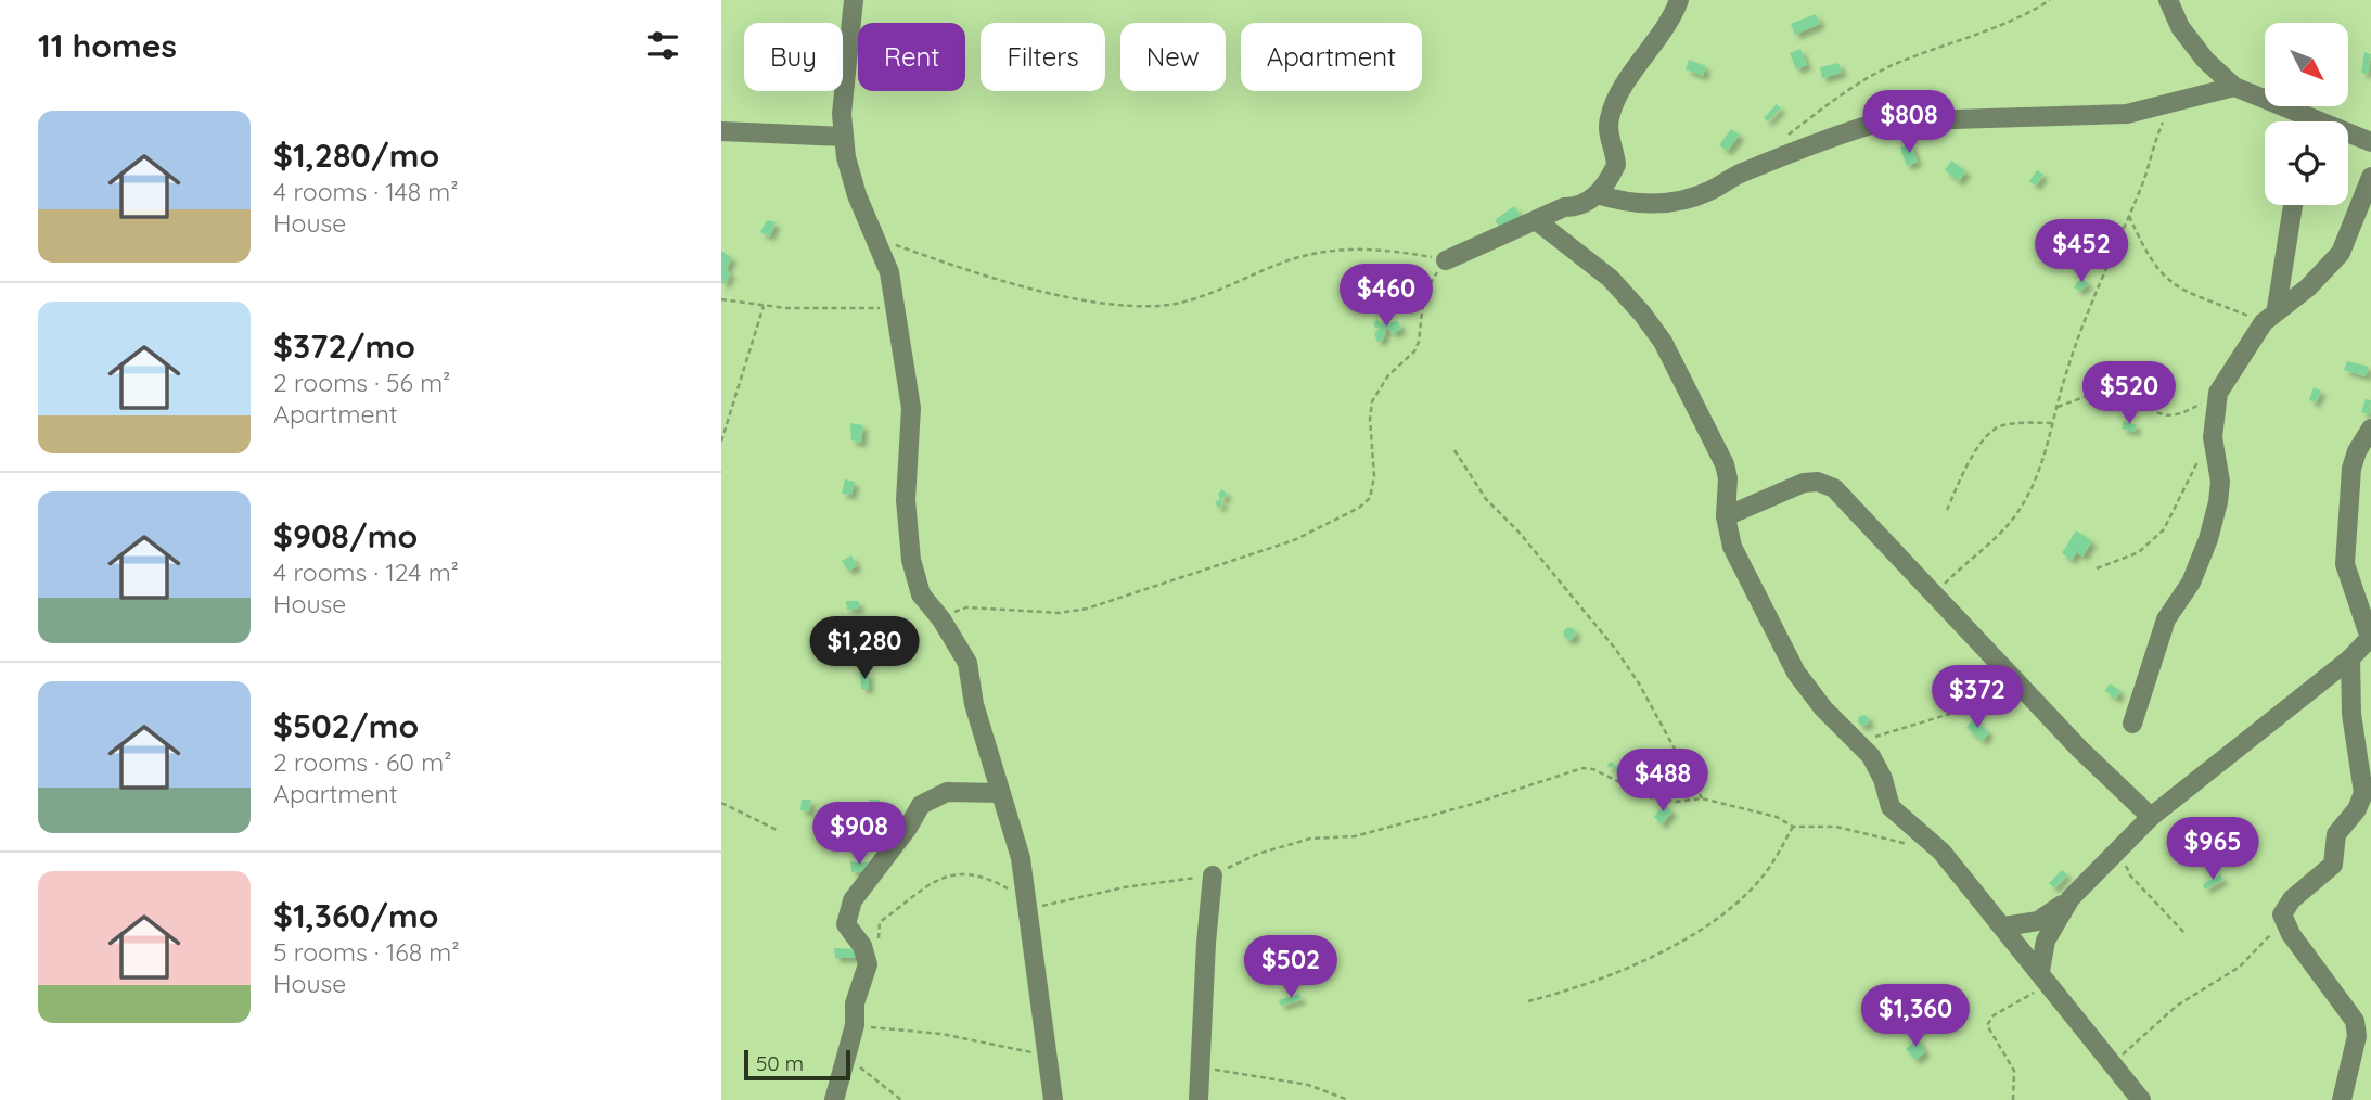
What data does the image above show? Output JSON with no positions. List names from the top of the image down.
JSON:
{
  "scale_bar": "50 m",
  "north": "bottom right",
  "page": {
    "heading": "11 homes",
    "chip": [
      "Buy",
      "Rent",
      "Filters",
      "New",
      "Apartment"
    ],
    "price": [
      "$808",
      "$452",
      "$460",
      "$520",
      "$1,280",
      "$372",
      "$488",
      "$908",
      "$965",
      "$502",
      "$1,360"
    ],
    "list": [
      {
        "name": "$1,280/mo",
        "note": "4 rooms · 148 m² · House"
      },
      {
        "name": "$372/mo",
        "note": "2 rooms · 56 m² · Apartment"
      },
      {
        "name": "$908/mo",
        "note": "4 rooms · 124 m² · House"
      },
      {
        "name": "$502/mo",
        "note": "2 rooms · 60 m² · Apartment"
      },
      {
        "name": "$1,360/mo",
        "note": "5 rooms · 168 m² · House"
      }
    ],
    "scale": "50 m"
  }
}
